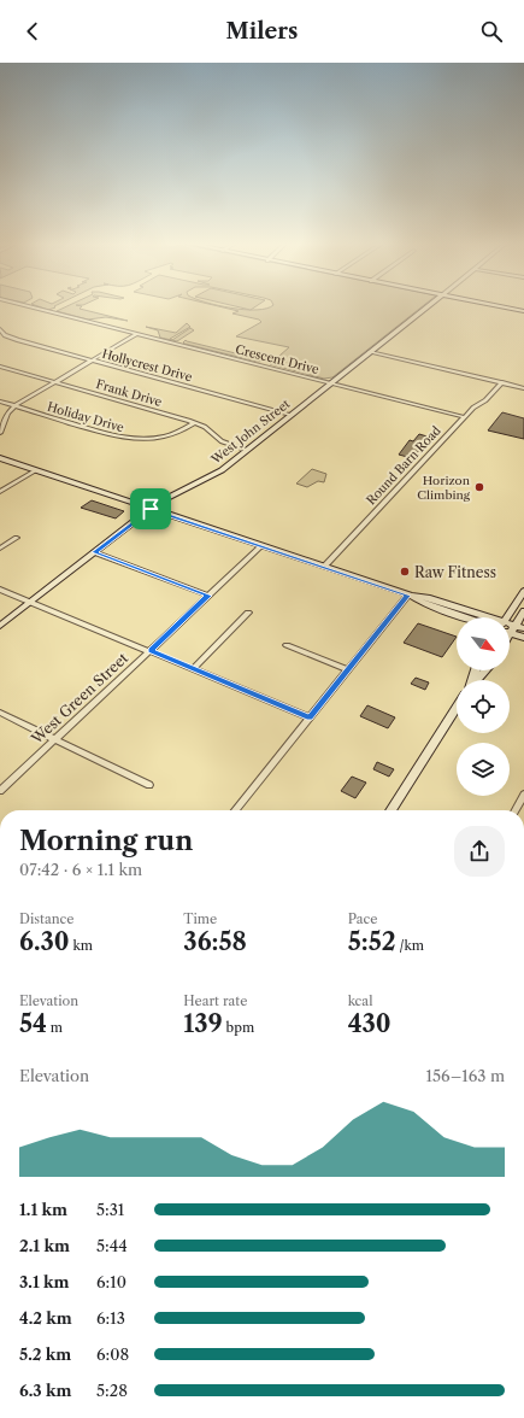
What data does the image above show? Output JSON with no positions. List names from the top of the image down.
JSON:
{
  "streets": {
    "street": [
      "Crescent Drive",
      "Hollycrest Drive",
      "Frank Drive",
      "Holiday Drive",
      "West John Street",
      "Round Barn Road",
      "West Green Street"
    ]
  },
  "crossings": [
    ["Crescent Drive", "West John Street"],
    ["Crescent Drive", "Round Barn Road"],
    ["Hollycrest Drive", "West John Street"],
    ["Frank Drive", "Holiday Drive"],
    ["Frank Drive", "West John Street"]
  ],
  "places": ["Horizon Climbing", "Raw Fitness"],
  "north": "bottom right",
  "page": {
    "header": "Milers",
    "heading": ["Morning run", "07:42 · 6 × 1.1 km"],
    "stats": [
      ["Distance", "6.30 km"],
      ["Time", "36:58"],
      ["Pace", "5:52 /km"],
      ["Elevation", "54 m"],
      ["Heart rate", "139 bpm"],
      ["kcal", "430"]
    ],
    "chart": ["Elevation", "156–163 m"],
    "list": [
      {
        "name": "1.1 km",
        "note": "5:31"
      },
      {
        "name": "2.1 km",
        "note": "5:44"
      },
      {
        "name": "3.1 km",
        "note": "6:10"
      },
      {
        "name": "4.2 km",
        "note": "6:13"
      },
      {
        "name": "5.2 km",
        "note": "6:08"
      },
      {
        "name": "6.3 km",
        "note": "5:28"
      }
    ]
  }
}
